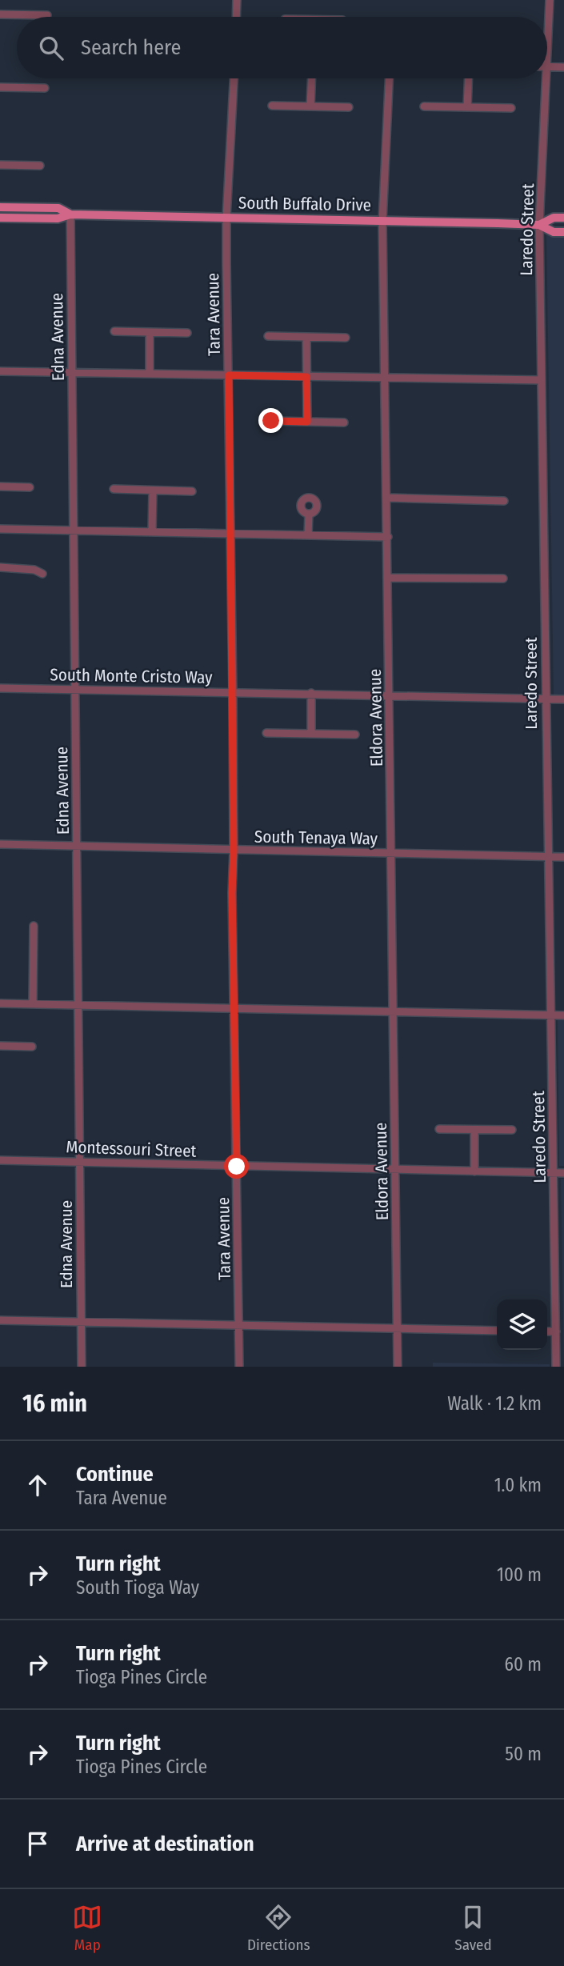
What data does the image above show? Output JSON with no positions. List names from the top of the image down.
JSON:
{
  "streets": {
    "main road": ["South Buffalo Drive"],
    "street": [
      "Laredo Street",
      "Tara Avenue",
      "Edna Avenue",
      "South Monte Cristo Way",
      "Eldora Avenue",
      "South Tenaya Way",
      "Montessouri Street"
    ]
  },
  "crossings": [
    ["South Buffalo Drive", "Laredo Street"],
    ["South Buffalo Drive", "Tara Avenue"],
    ["South Buffalo Drive", "Edna Avenue"],
    ["South Buffalo Drive", "Eldora Avenue"],
    ["Laredo Street", "South Monte Cristo Way"],
    ["Laredo Street", "South Tenaya Way"],
    ["Laredo Street", "Montessouri Street"],
    ["Tara Avenue", "South Monte Cristo Way"],
    ["Tara Avenue", "South Tenaya Way"],
    ["Tara Avenue", "Montessouri Street"],
    ["Edna Avenue", "South Monte Cristo Way"],
    ["Edna Avenue", "South Tenaya Way"],
    ["Edna Avenue", "Montessouri Street"],
    ["South Monte Cristo Way", "Eldora Avenue"],
    ["Eldora Avenue", "South Tenaya Way"],
    ["Eldora Avenue", "Montessouri Street"]
  ],
  "page": {
    "search": "Search here",
    "heading": ["16 min", "Walk · 1.2 km"],
    "list": [
      ["Continue", "Tara Avenue", "1.0 km"],
      ["Turn right", "South Tioga Way", "100 m"],
      ["Turn right", "Tioga Pines Circle", "60 m"],
      ["Turn right", "Tioga Pines Circle", "50 m"],
      "Arrive at destination"
    ],
    "nav": ["Map", "Directions", "Saved"]
  }
}
